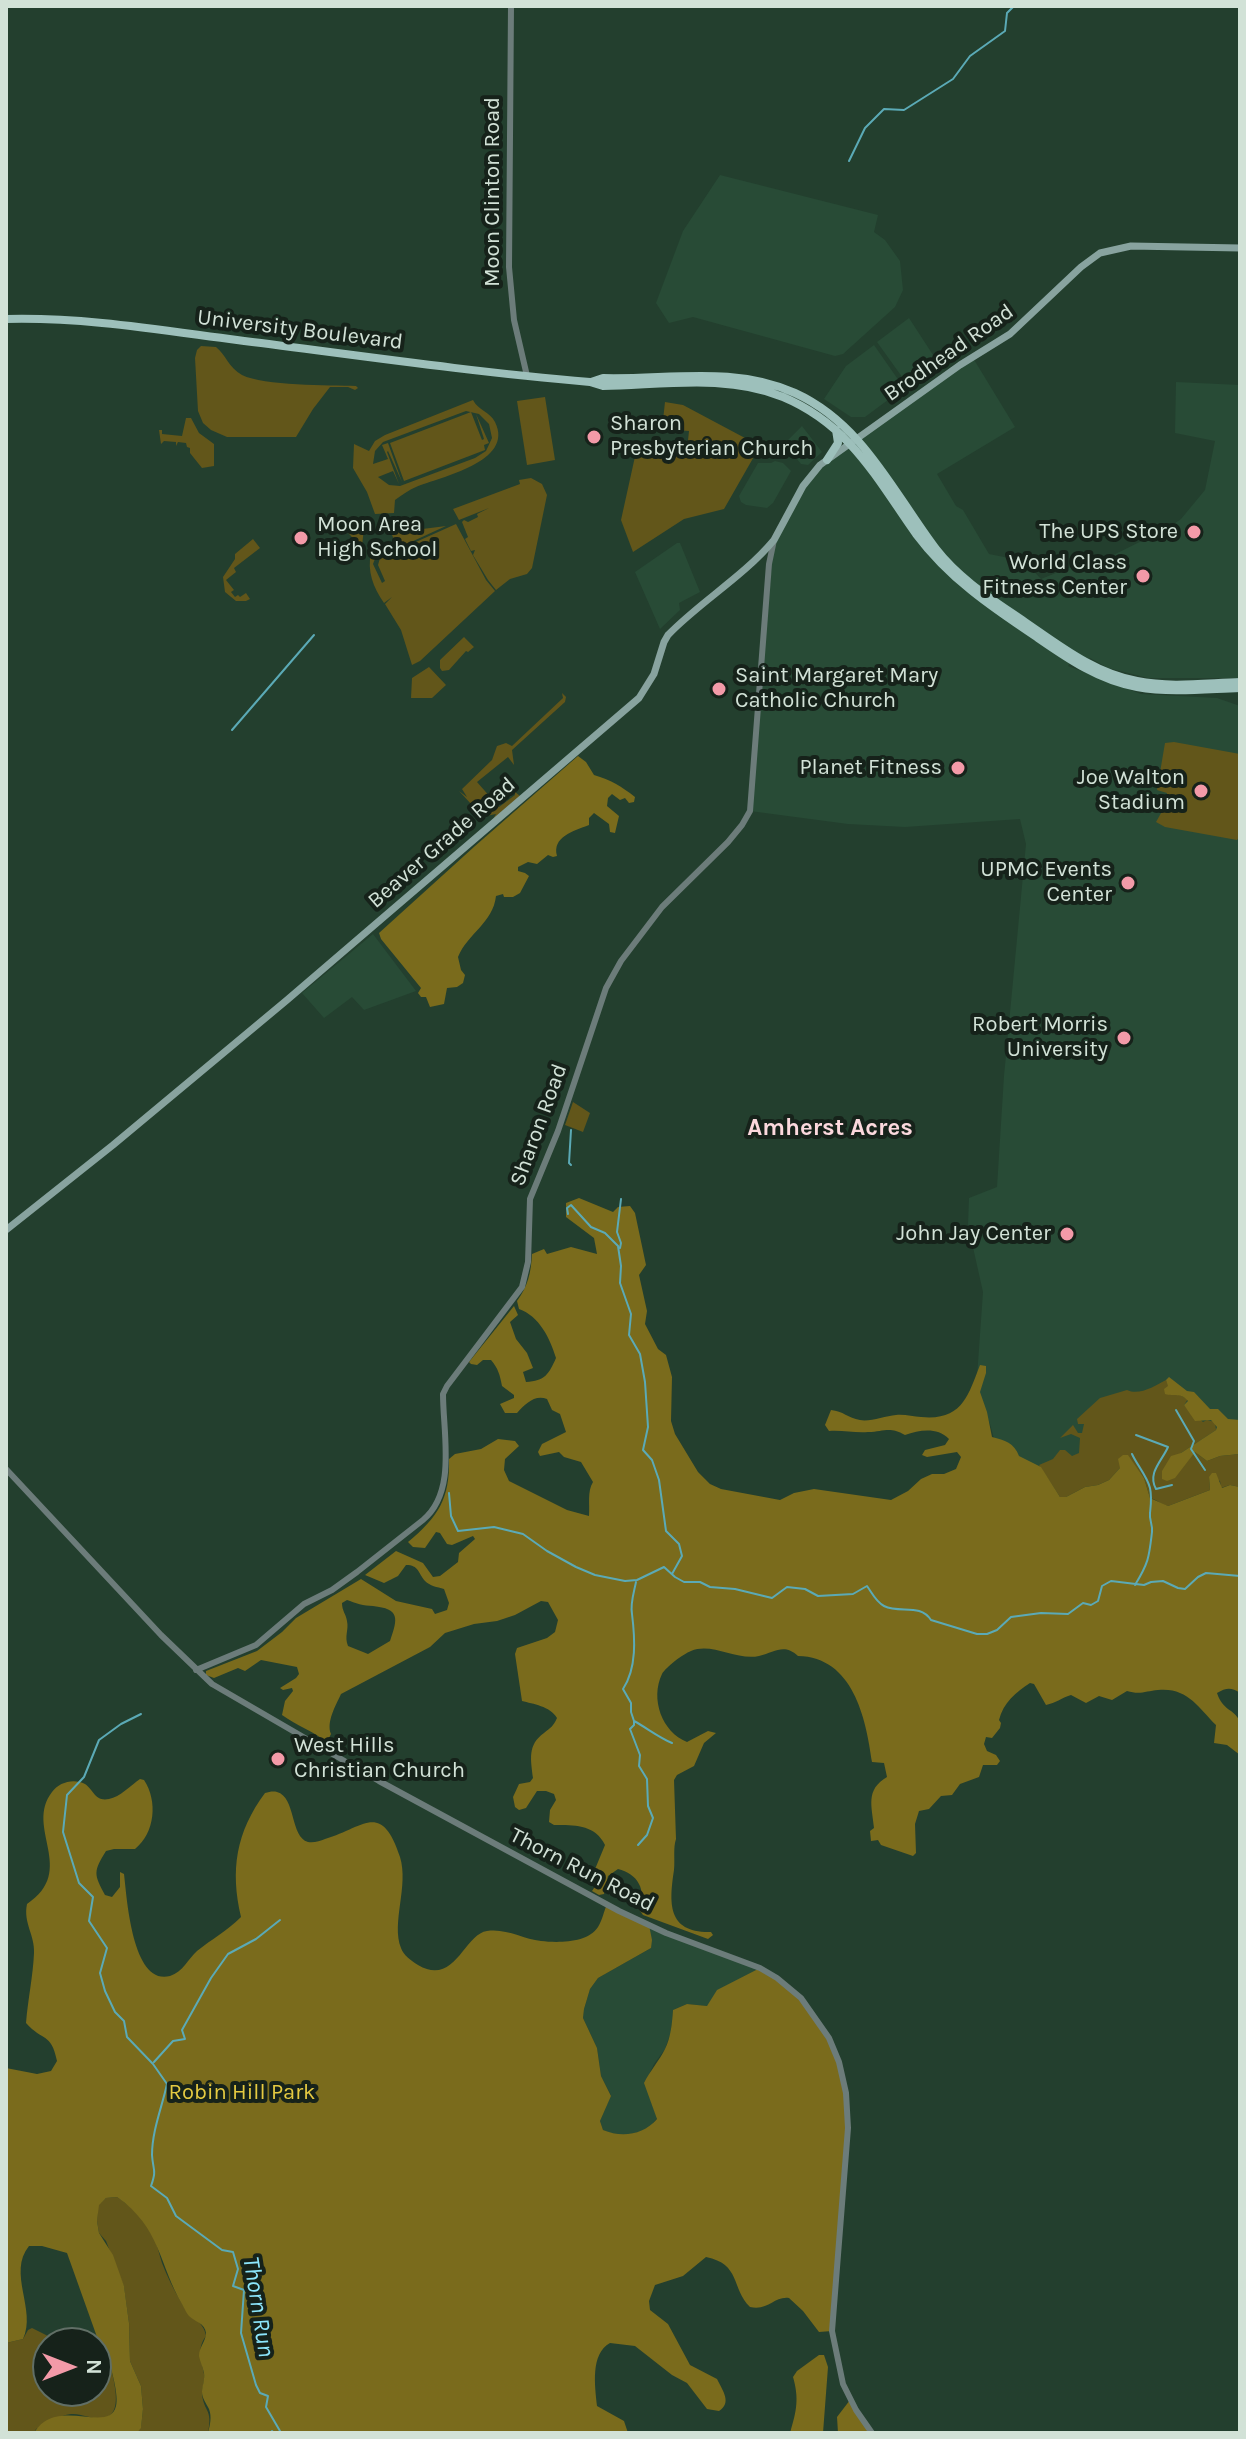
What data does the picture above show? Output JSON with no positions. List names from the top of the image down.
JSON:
{
  "streets": {
    "main road": ["University Boulevard", "Brodhead Road", "Beaver Grade Road"],
    "street": ["Moon Clinton Road", "Sharon Road", "Thorn Run Road"]
  },
  "crossings": [
    ["Moon Clinton Road", "University Boulevard"],
    ["University Boulevard", "Brodhead Road"],
    ["University Boulevard", "Beaver Grade Road"],
    ["Brodhead Road", "Beaver Grade Road"],
    ["Beaver Grade Road", "Sharon Road"],
    ["Sharon Road", "Thorn Run Road"]
  ],
  "districts": ["Amherst Acres"],
  "water": ["Thorn Run"],
  "parks": ["Robin Hill Park"],
  "places": [
    "Sharon Presbyterian Church",
    "The UPS Store",
    "Moon Area High School",
    "World Class Fitness Center",
    "Saint Margaret Mary Catholic Church",
    "Planet Fitness",
    "Joe Walton Stadium",
    "UPMC Events Center",
    "Robert Morris University",
    "John Jay Center",
    "West Hills Christian Church"
  ],
  "north": "right"
}
